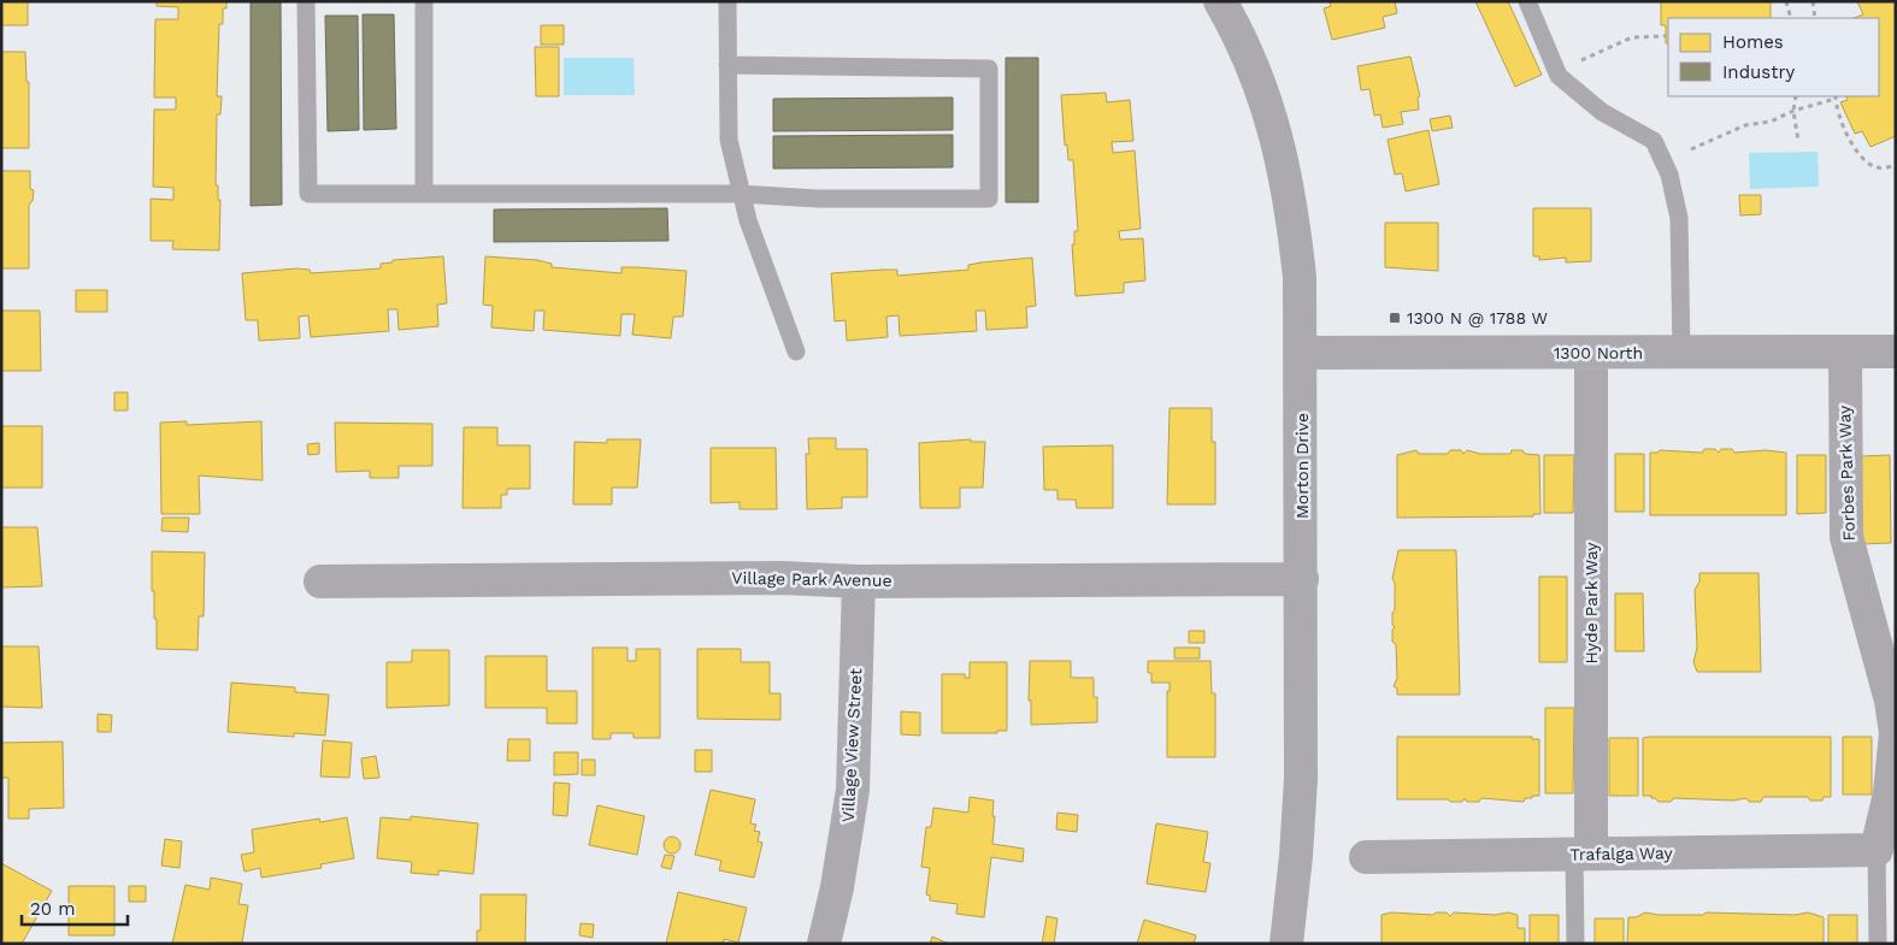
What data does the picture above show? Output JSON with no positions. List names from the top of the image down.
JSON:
{
  "streets": {
    "street": [
      "1300 North",
      "Morton Drive",
      "Forbes Park Way",
      "Village Park Avenue",
      "Hyde Park Way",
      "Village View Street",
      "Trafalga Way"
    ]
  },
  "crossings": [
    ["1300 North", "Morton Drive"],
    ["1300 North", "Forbes Park Way"],
    ["1300 North", "Hyde Park Way"],
    ["Morton Drive", "Village Park Avenue"],
    ["Forbes Park Way", "Trafalga Way"],
    ["Village Park Avenue", "Village View Street"],
    ["Hyde Park Way", "Trafalga Way"]
  ],
  "places": {
    "transit": ["1300 N @ 1788 W"]
  },
  "legend": ["Homes", "Industry"],
  "scale_bar": "20 m"
}
